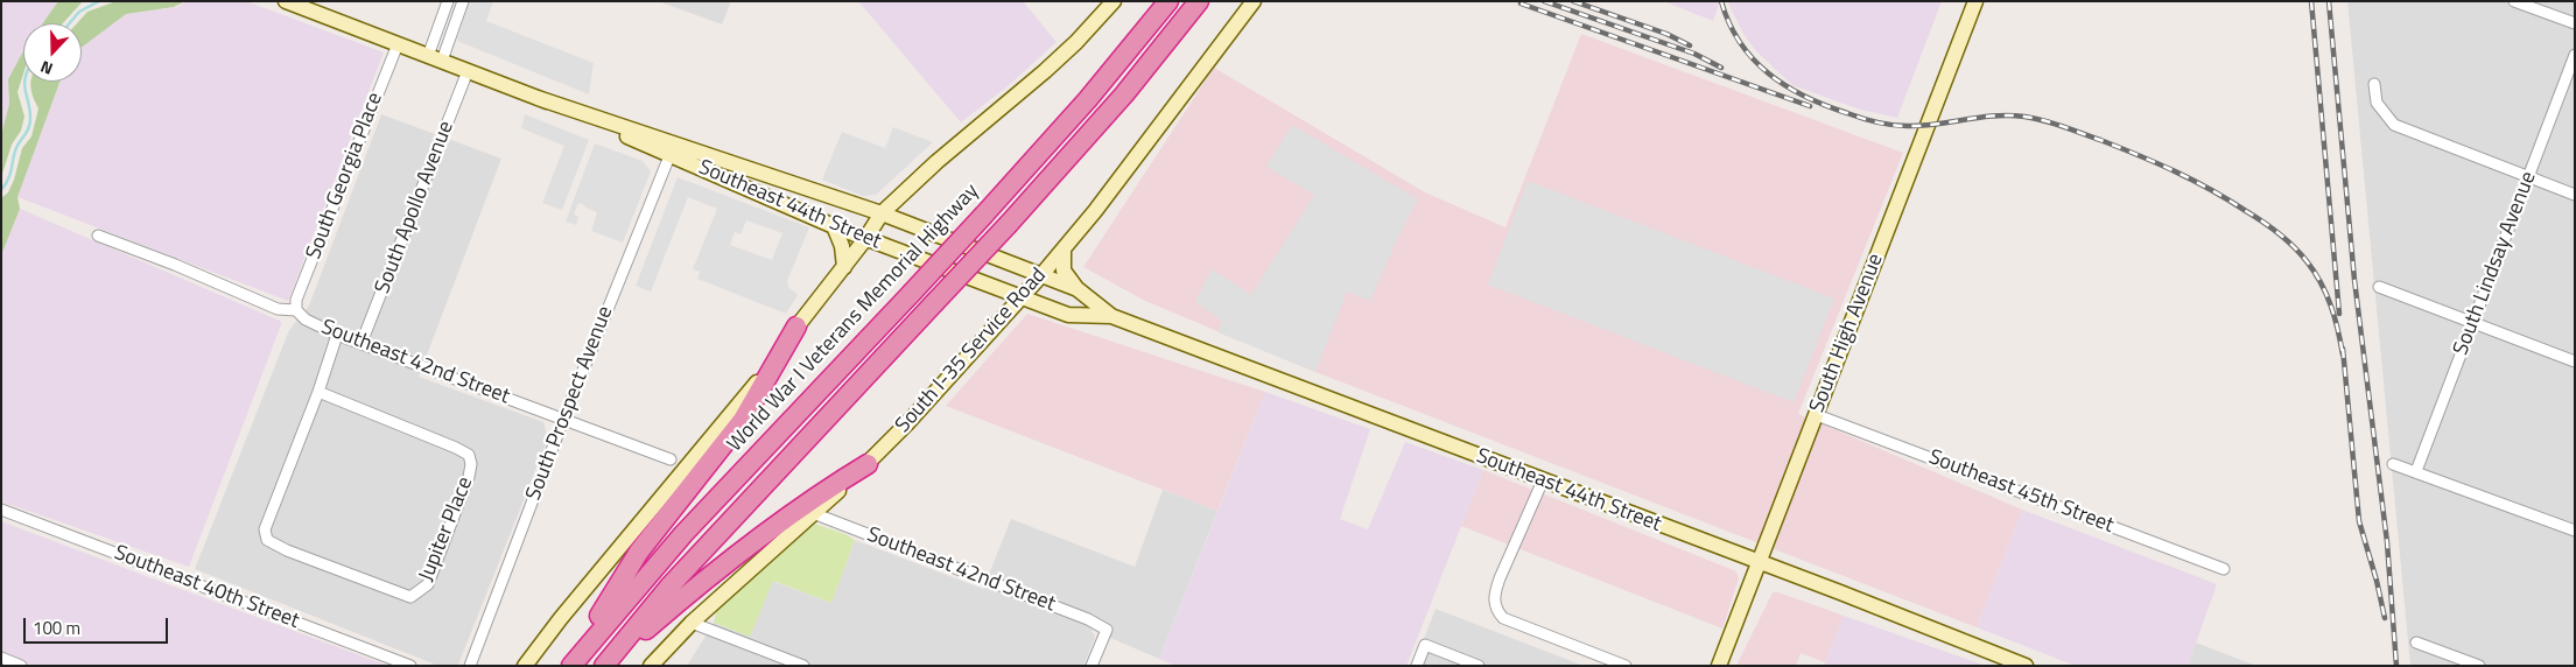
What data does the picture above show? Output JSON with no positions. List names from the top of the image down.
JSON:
{
  "streets": {
    "highway": ["World War I Veterans Memorial Highway"],
    "main road": ["Southeast 44th Street", "South High Avenue", "South I-35 Service Road"],
    "street": [
      "South Georgia Place",
      "South Apollo Avenue",
      "South Lindsay Avenue",
      "Southeast 42nd Street",
      "South Prospect Avenue",
      "Southeast 45th Street",
      "Jupiter Place",
      "Southeast 40th Street"
    ]
  },
  "crossings": [
    ["South Georgia Place", "Southeast 44th Street"],
    ["South Georgia Place", "Southeast 42nd Street"],
    ["Southeast 44th Street", "South Apollo Avenue"],
    ["Southeast 44th Street", "South High Avenue"],
    ["Southeast 44th Street", "South I-35 Service Road"],
    ["Southeast 44th Street", "South Prospect Avenue"],
    ["South Apollo Avenue", "Southeast 42nd Street"],
    ["South High Avenue", "Southeast 45th Street"],
    ["South I-35 Service Road", "Southeast 42nd Street"],
    ["Southeast 42nd Street", "South Prospect Avenue"]
  ],
  "scale_bar": "100 m",
  "north": "bottom"
}
